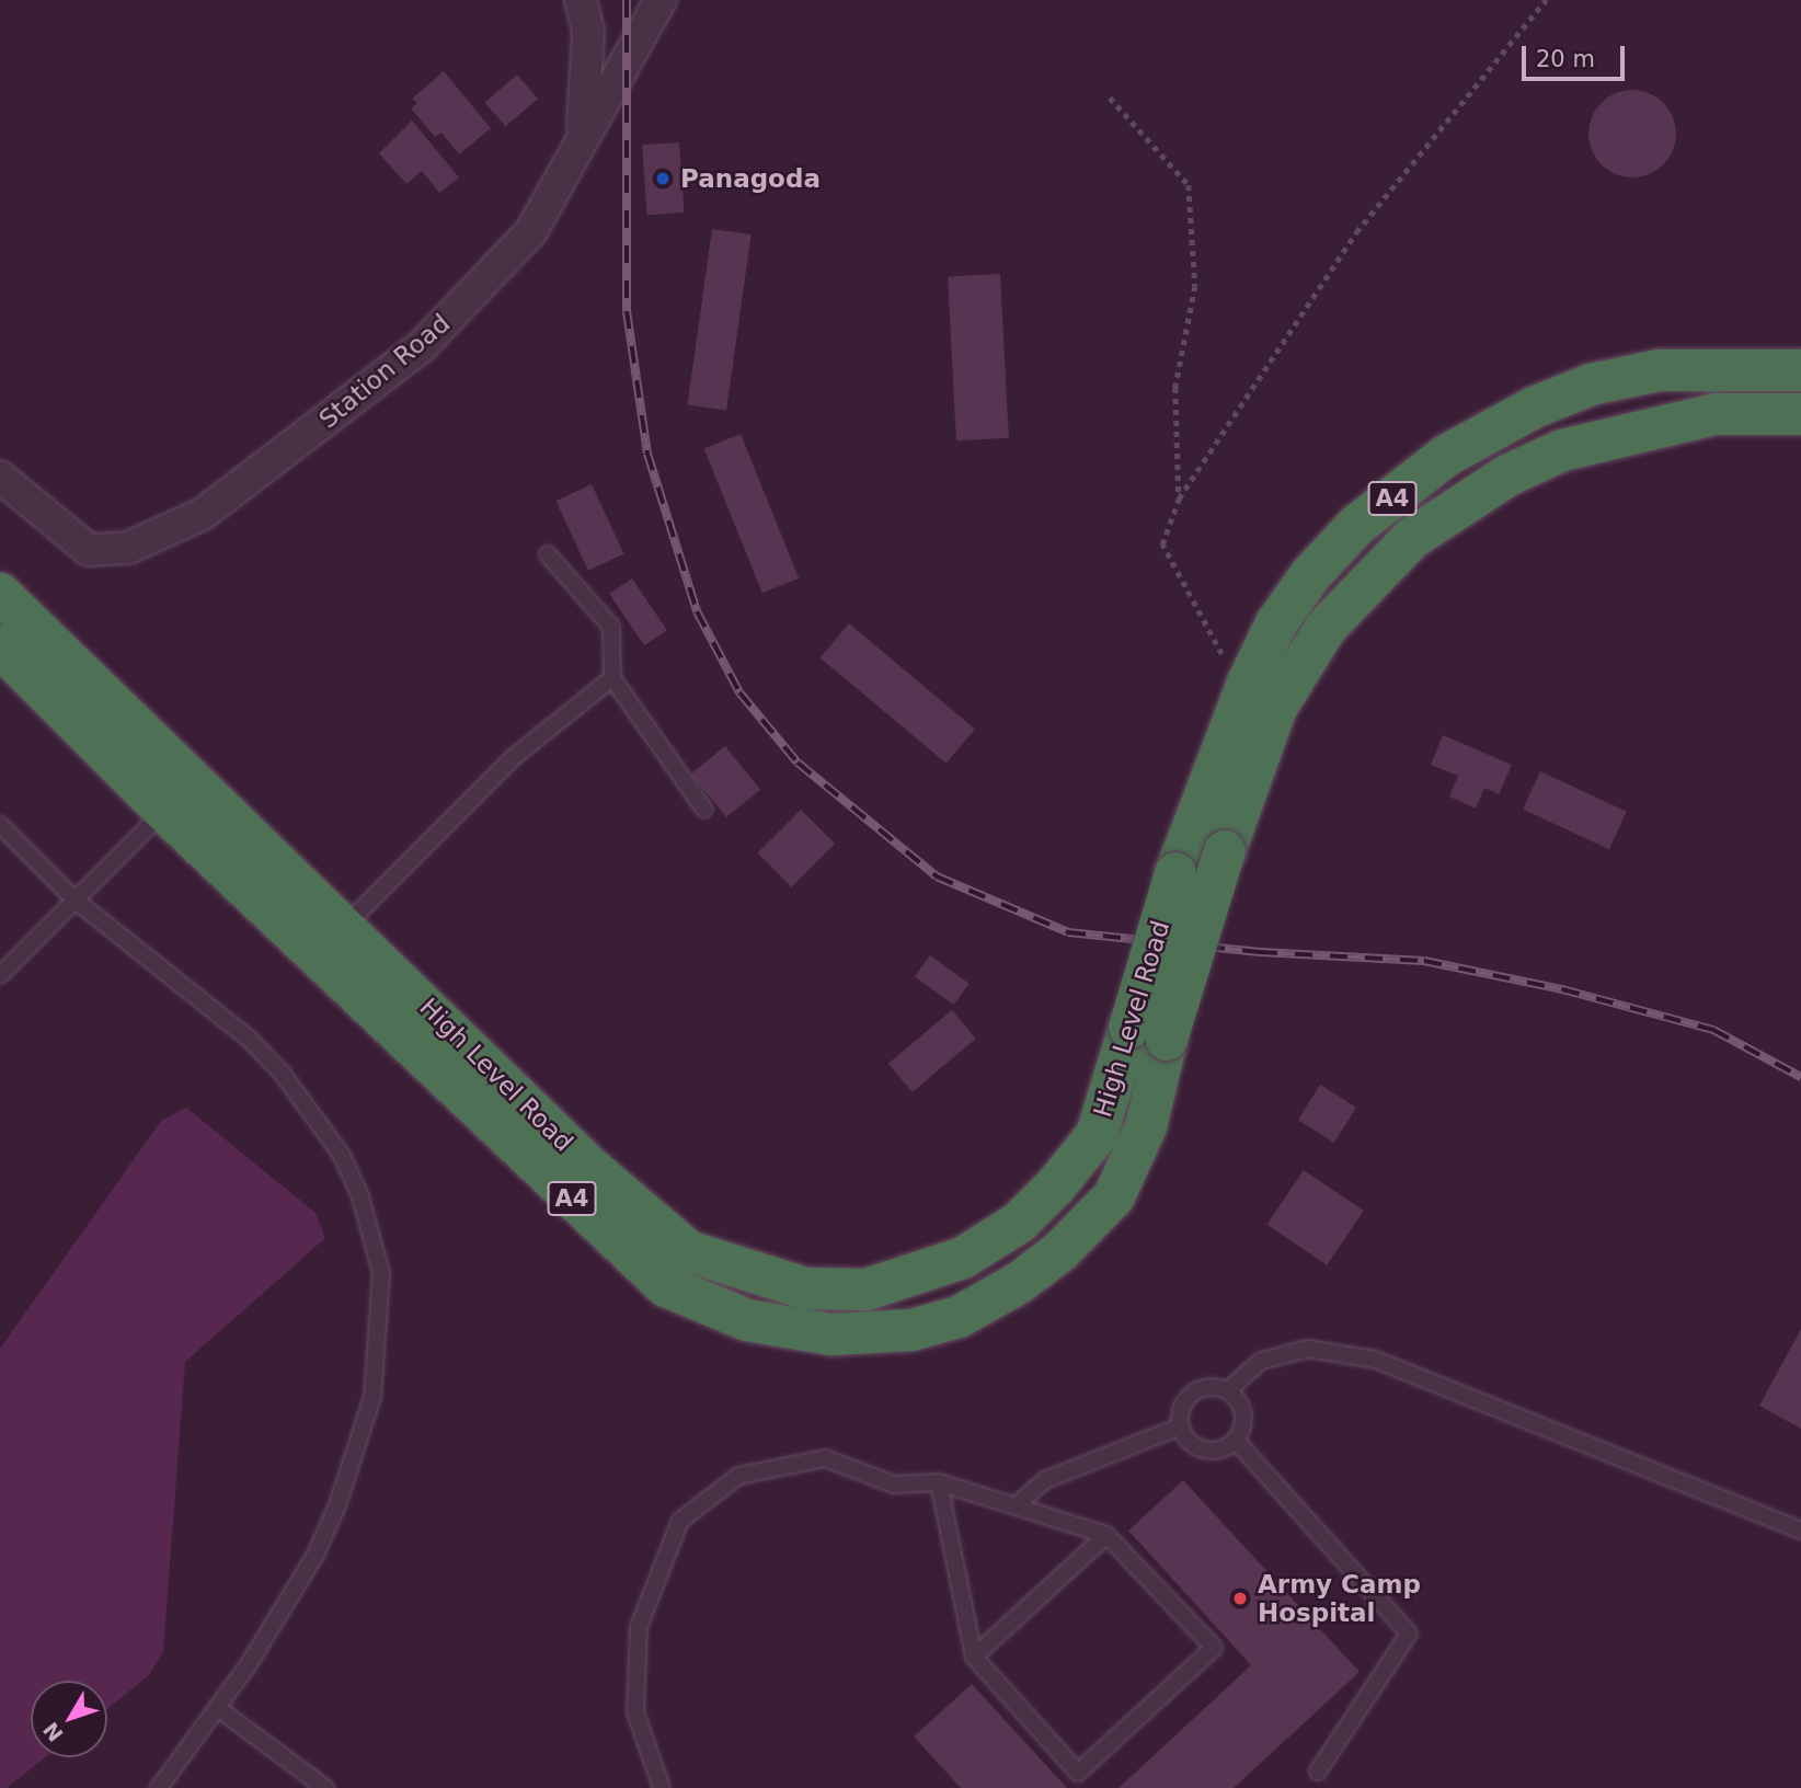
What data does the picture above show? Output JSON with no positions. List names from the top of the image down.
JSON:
{
  "streets": {
    "highway": ["A4", "High Level Road"],
    "street": ["Station Road"]
  },
  "places": ["Panagoda", "Army Camp Hospital"],
  "scale_bar": "20 m",
  "north": "bottom left"
}
